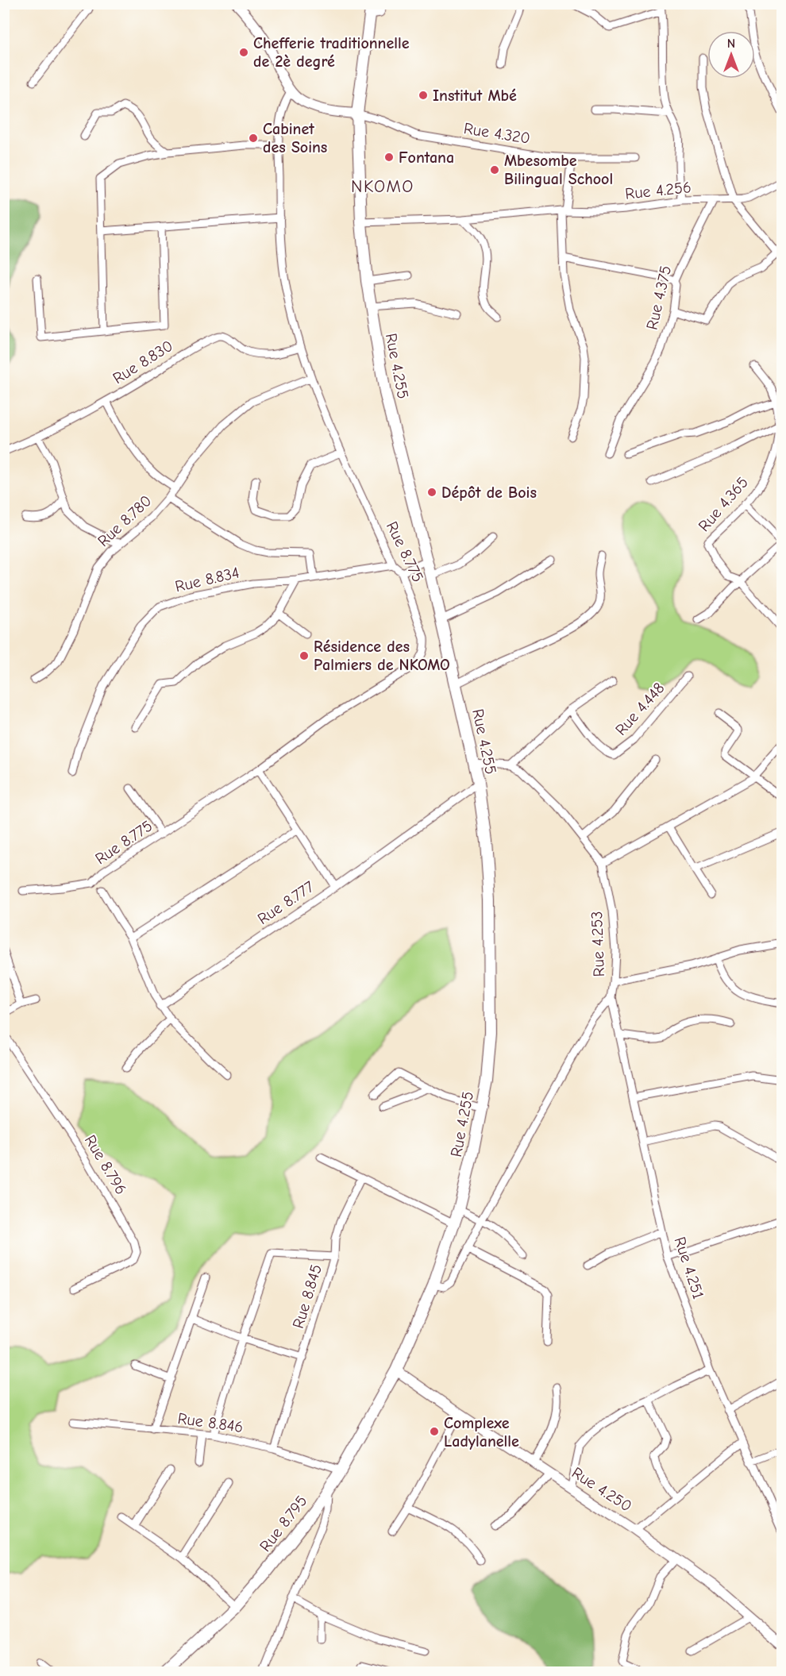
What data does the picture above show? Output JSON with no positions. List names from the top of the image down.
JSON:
{
  "streets": {
    "highway": ["Rue 4.255", "Rue 8.795"],
    "main road": ["Rue 4.250"],
    "street": [
      "Rue 4.320",
      "Rue 4.256",
      "Rue 4.375",
      "Rue 8.830",
      "Rue 4.365",
      "Rue 8.780",
      "Rue 8.775",
      "Rue 8.834",
      "Rue 4.448",
      "Rue 8.777",
      "Rue 4.253",
      "Rue 8.796",
      "Rue 4.251",
      "Rue 8.845",
      "Rue 8.846"
    ]
  },
  "crossings": [
    ["Rue 4.320", "Rue 4.255"],
    ["Rue 4.256", "Rue 4.375"],
    ["Rue 4.256", "Rue 4.255"],
    ["Rue 8.830", "Rue 8.775"],
    ["Rue 4.255", "Rue 4.253"],
    ["Rue 4.255", "Rue 4.250"],
    ["Rue 4.255", "Rue 8.795"],
    ["Rue 8.780", "Rue 8.775"],
    ["Rue 8.775", "Rue 8.834"],
    ["Rue 8.775", "Rue 8.777"],
    ["Rue 4.253", "Rue 4.251"],
    ["Rue 8.845", "Rue 8.846"],
    ["Rue 8.846", "Rue 8.795"],
    ["Rue 4.250", "Rue 8.795"]
  ],
  "districts": ["NKOMO"],
  "places": [
    "Chefferie traditionnelle de 2è degré",
    "Institut Mbé",
    "Cabinet des Soins",
    "Fontana",
    "Mbesombe Bilingual School",
    "Dépôt de Bois",
    "Résidence des Palmiers de NKOMO",
    "Complexe Ladylanelle"
  ],
  "north": "top"
}
